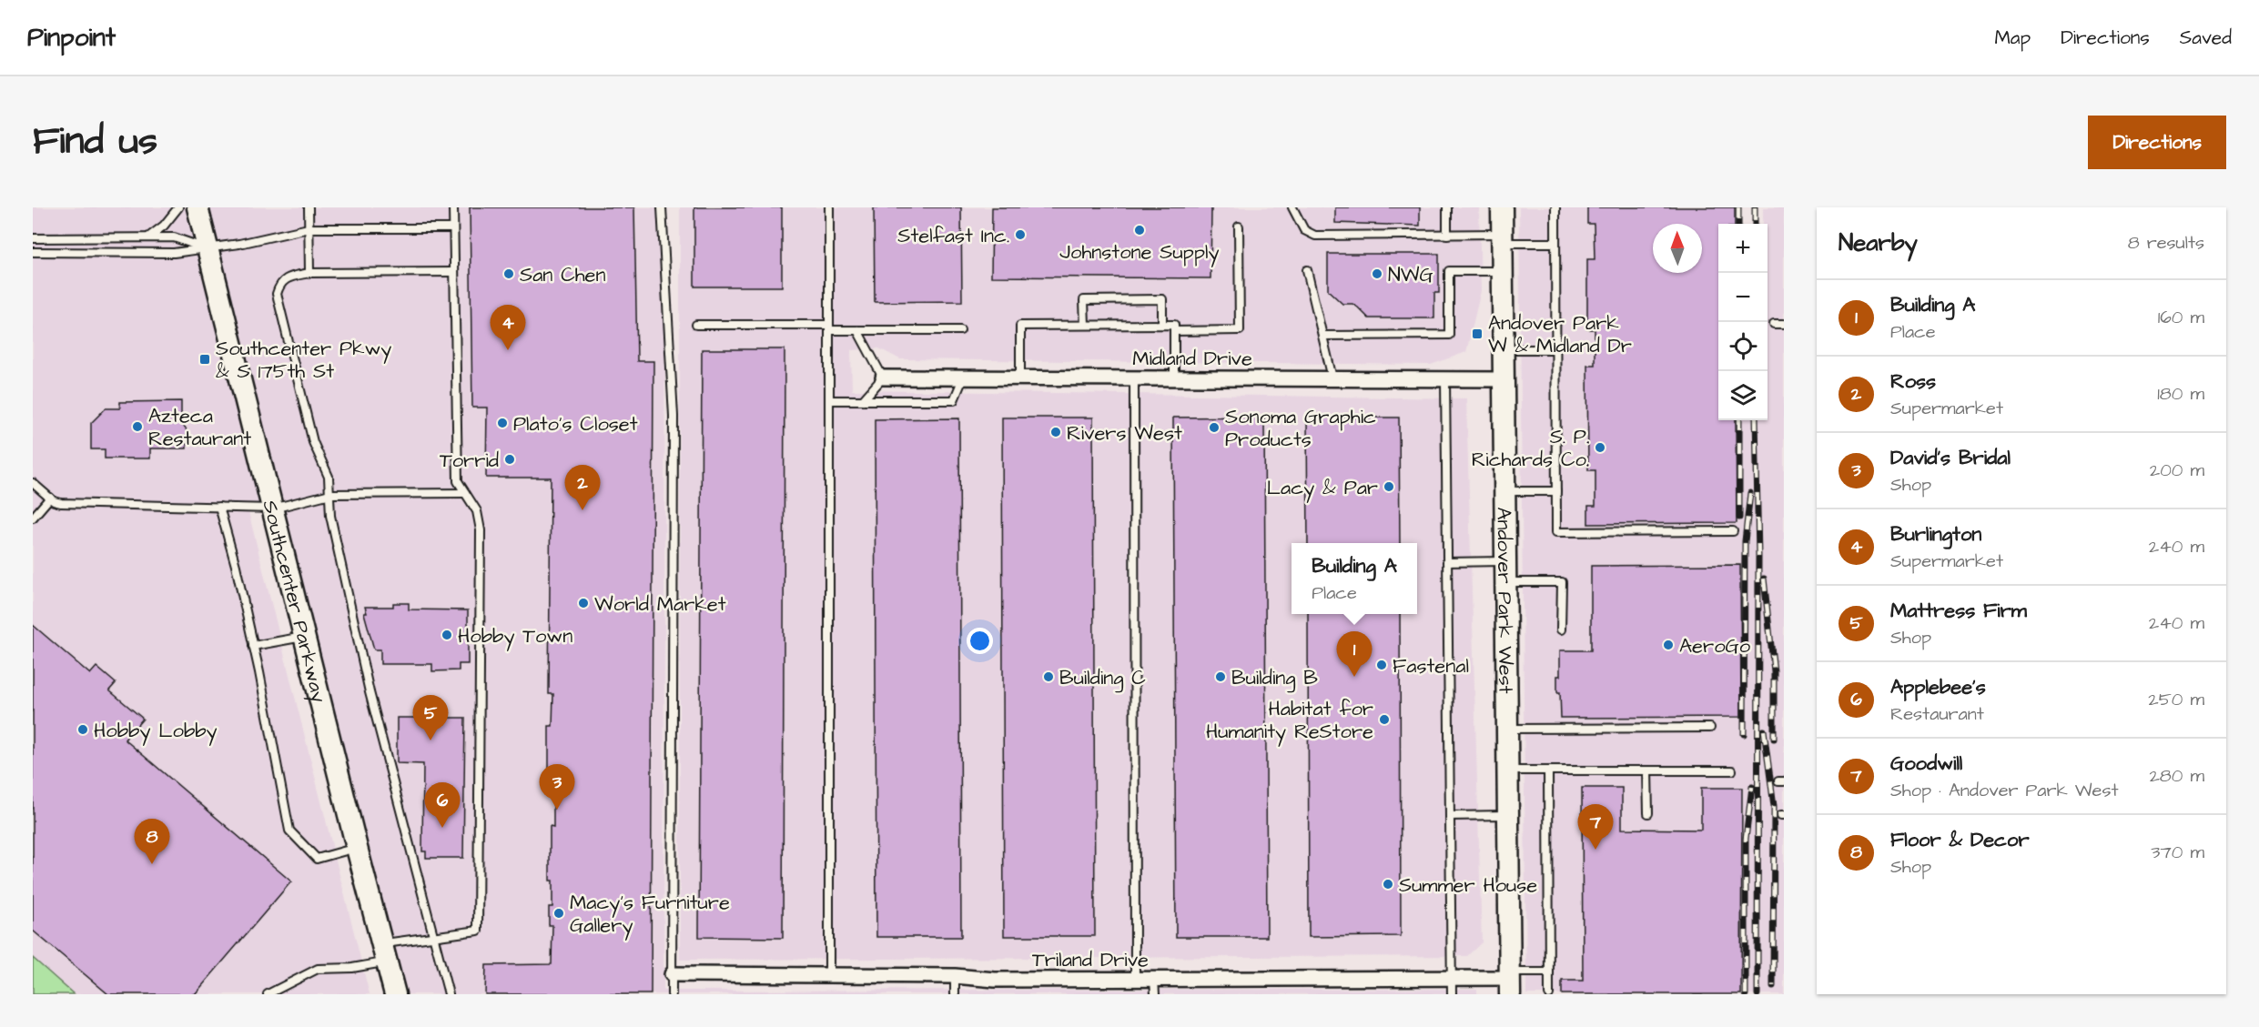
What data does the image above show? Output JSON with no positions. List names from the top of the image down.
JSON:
{
  "streets": {
    "main road": ["Southcenter Parkway", "Andover Park West"],
    "street": ["Midland Drive", "Triland Drive"]
  },
  "crossings": [
    ["Midland Drive", "Andover Park West"],
    ["Andover Park West", "Triland Drive"]
  ],
  "places": {
    "other": [
      "Johnstone Supply",
      "Stelfast Inc.",
      "San Chen",
      "NWG",
      "Plato's Closet",
      "Azteca Restaurant",
      "Sonoma Graphic Products",
      "Rivers West",
      "S. P. Richards Co.",
      "Torrid",
      "Lacy & Par",
      "World Market",
      "Hobby Town",
      "AeroGo",
      "Fastenal",
      "Building C",
      "Building B",
      "Habitat for Humanity ReStore",
      "Hobby Lobby",
      "Summer House",
      "Macy's Furniture Gallery"
    ],
    "transit": ["Andover Park W & Midland Dr", "Southcenter Pkwy & S 175th St"]
  },
  "north": "top",
  "page": {
    "header": "Pinpoint",
    "nav": ["Map", "Directions", "Saved"],
    "title": "Find us",
    "buttons": "Directions",
    "heading": ["Nearby", "8 results"],
    "map_buttons": ["+", "−"],
    "list": [
      {
        "mark": "1",
        "name": "Building A",
        "note": "Place",
        "value": "160 m"
      },
      {
        "mark": "2",
        "name": "Ross",
        "note": "Supermarket",
        "value": "180 m"
      },
      {
        "mark": "3",
        "name": "David's Bridal",
        "note": "Shop",
        "value": "200 m"
      },
      {
        "mark": "4",
        "name": "Burlington",
        "note": "Supermarket",
        "value": "240 m"
      },
      {
        "mark": "5",
        "name": "Mattress Firm",
        "note": "Shop",
        "value": "240 m"
      },
      {
        "mark": "6",
        "name": "Applebee's",
        "note": "Restaurant",
        "value": "250 m"
      },
      {
        "mark": "7",
        "name": "Goodwill",
        "note": "Shop · Andover Park West",
        "value": "280 m"
      },
      {
        "mark": "8",
        "name": "Floor & Decor",
        "note": "Shop",
        "value": "370 m"
      }
    ],
    "pins": [
      "4",
      "2",
      "1",
      "5",
      "3",
      "6",
      "7",
      "8"
    ],
    "popup": ["Building A", "Place"]
  }
}
